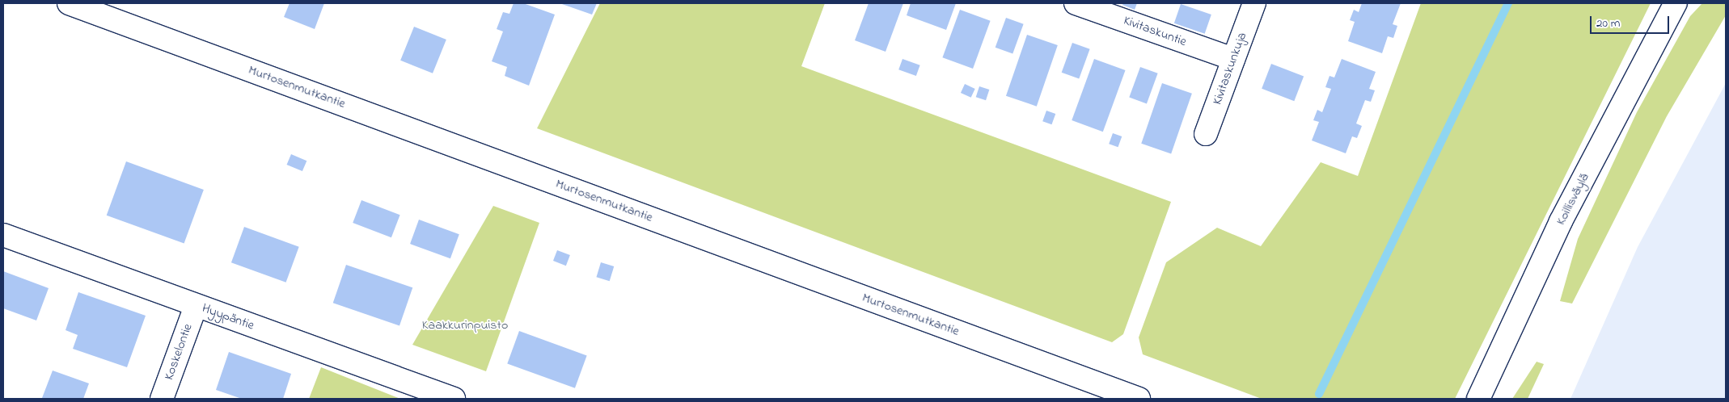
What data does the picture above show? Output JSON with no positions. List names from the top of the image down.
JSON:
{
  "streets": {
    "street": [
      "Kivitaskuntie",
      "Kivitaskunkuja",
      "Murtosenmutkantie",
      "Koillisväylä",
      "Hyypäntie",
      "Koskelontie"
    ]
  },
  "crossings": [
    ["Kivitaskuntie", "Kivitaskunkuja"],
    ["Hyypäntie", "Koskelontie"]
  ],
  "parks": ["Kaakkurinpuisto"],
  "scale_bar": "20 m"
}
